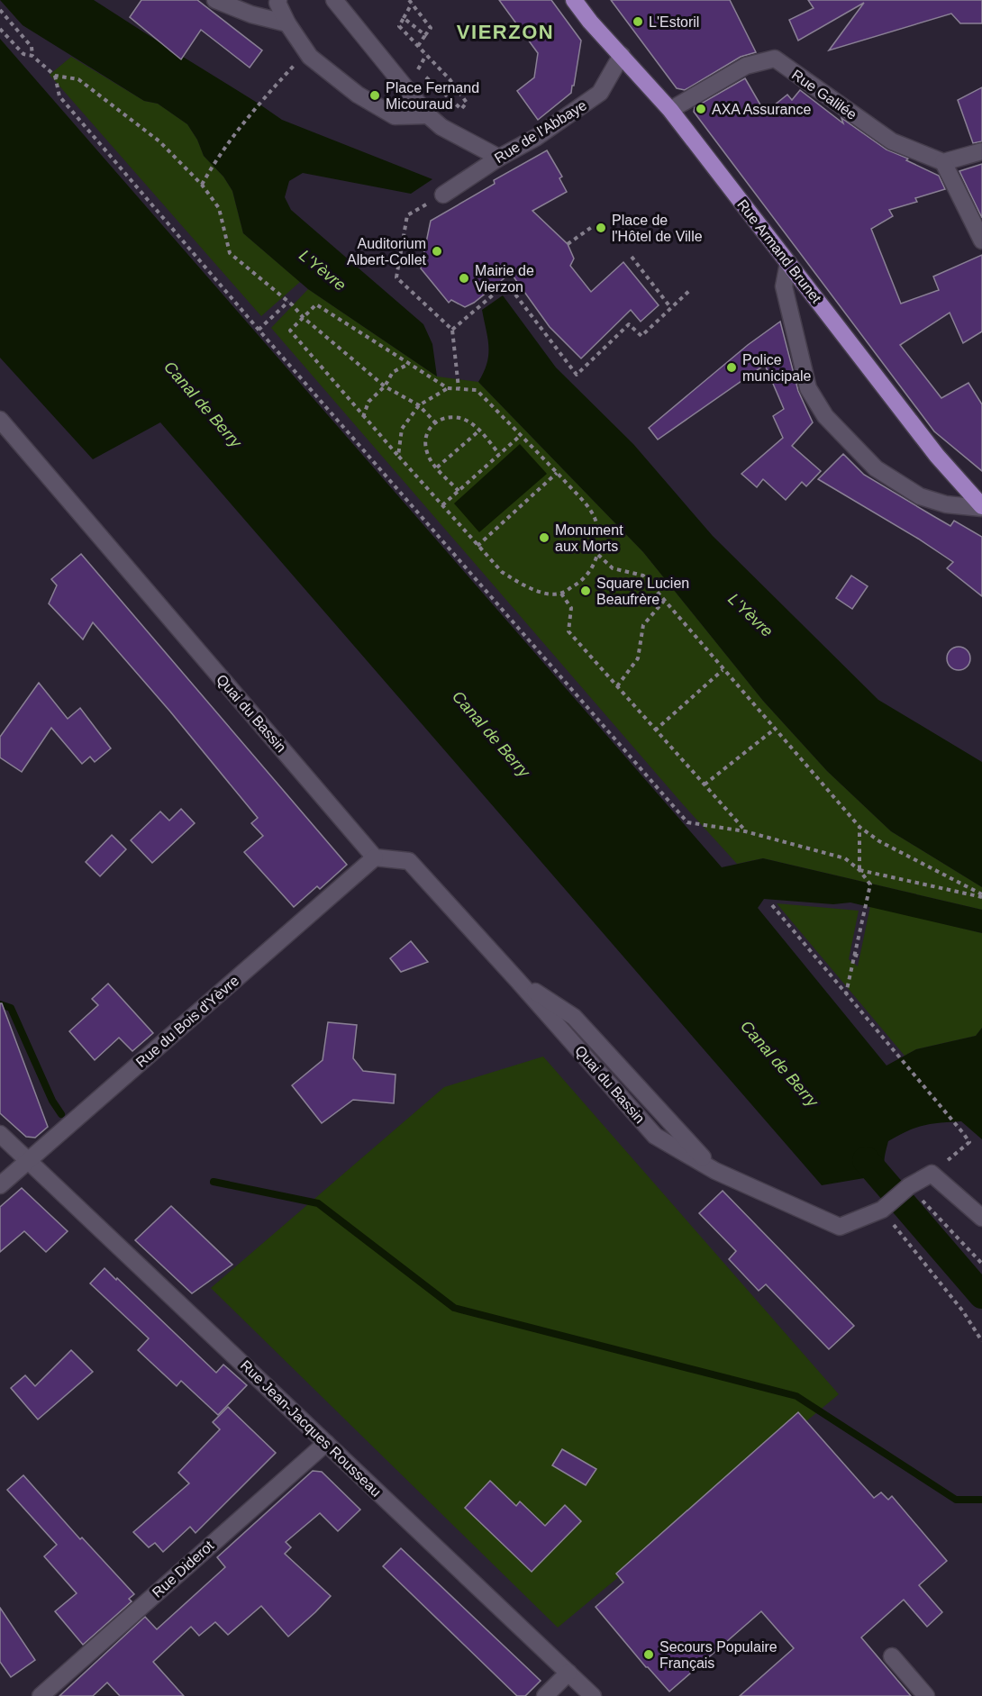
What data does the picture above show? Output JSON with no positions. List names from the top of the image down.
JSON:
{
  "streets": {
    "main road": ["Rue Armand Brunet"],
    "street": [
      "Rue Galilée",
      "Rue de l'Abbaye",
      "Quai du Bassin",
      "Rue du Bois d'Yèvre",
      "Rue Jean-Jacques Rousseau",
      "Rue Diderot"
    ]
  },
  "crossings": [
    ["Rue Galilée", "Rue Armand Brunet"],
    ["Rue de l'Abbaye", "Rue Armand Brunet"],
    ["Quai du Bassin", "Rue du Bois d'Yèvre"],
    ["Rue du Bois d'Yèvre", "Rue Jean-Jacques Rousseau"],
    ["Rue Jean-Jacques Rousseau", "Rue Diderot"]
  ],
  "districts": ["VIERZON"],
  "water": ["L'Yèvre", "Canal de Berry"],
  "places": [
    "L'Estoril",
    "Place Fernand Micouraud",
    "AXA Assurance",
    "Place de l'Hôtel de Ville",
    "Auditorium Albert-Collet",
    "Mairie de Vierzon",
    "Police municipale",
    "Monument aux Morts",
    "Square Lucien Beaufrère",
    "Secours Populaire Français"
  ]
}
